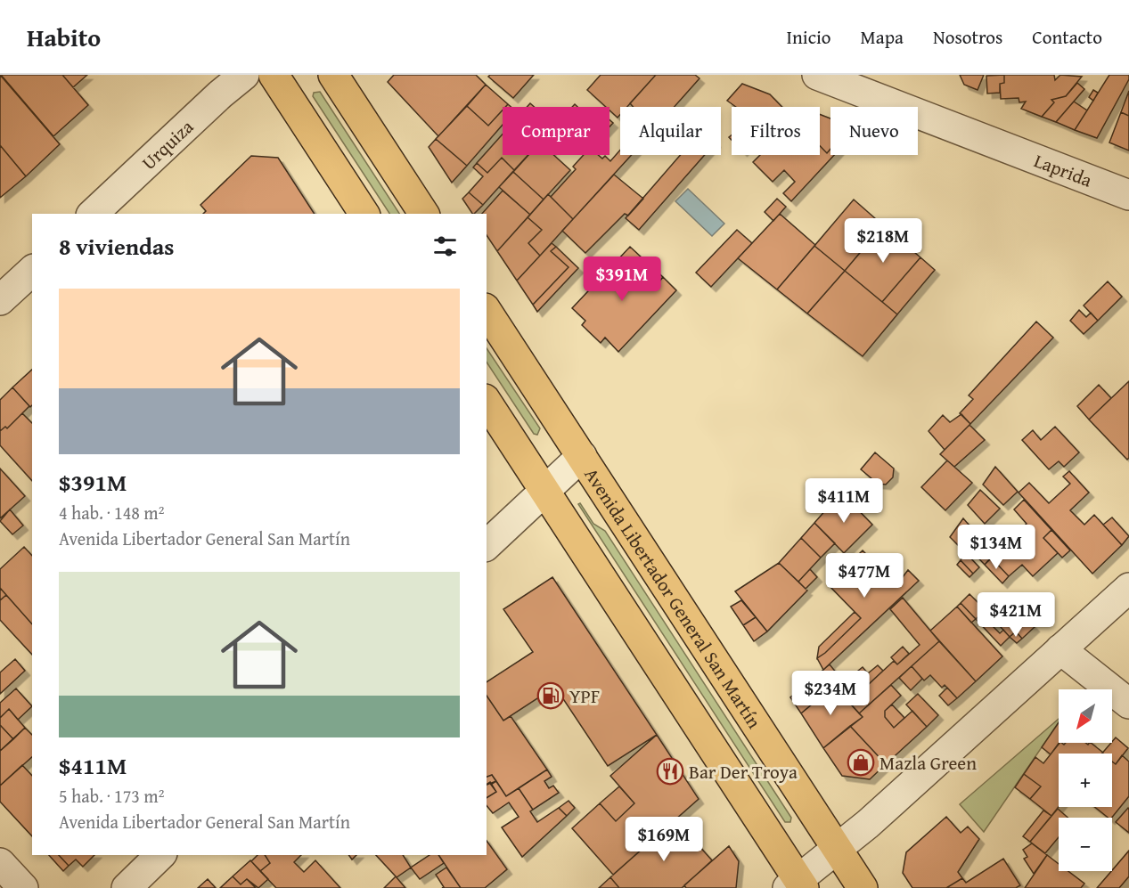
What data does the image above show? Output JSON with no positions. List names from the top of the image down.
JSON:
{
  "streets": {
    "main road": ["Avenida Libertador General San Martín"],
    "street": ["Urquiza", "Laprida"]
  },
  "places": {
    "fuel station": ["YPF"],
    "shop": ["Mazla Green"],
    "restaurant": ["Bar Der Troya"]
  },
  "north": "bottom left",
  "page": {
    "header": "Habito",
    "nav": [
      "Inicio",
      "Mapa",
      "Nosotros",
      "Contacto"
    ],
    "chip": [
      "Comprar",
      "Alquilar",
      "Filtros",
      "Nuevo"
    ],
    "heading": "8 viviendas",
    "price": [
      "$218M",
      "$391M",
      "$411M",
      "$134M",
      "$477M",
      "$421M",
      "$234M",
      "$169M"
    ],
    "list": [
      {
        "name": "$391M",
        "note": "4 hab. · 148 m² · Avenida Libertador General San Martín"
      },
      {
        "name": "$411M",
        "note": "5 hab. · 173 m² · Avenida Libertador General San Martín"
      }
    ],
    "map_buttons": ["+", "−"]
  }
}
